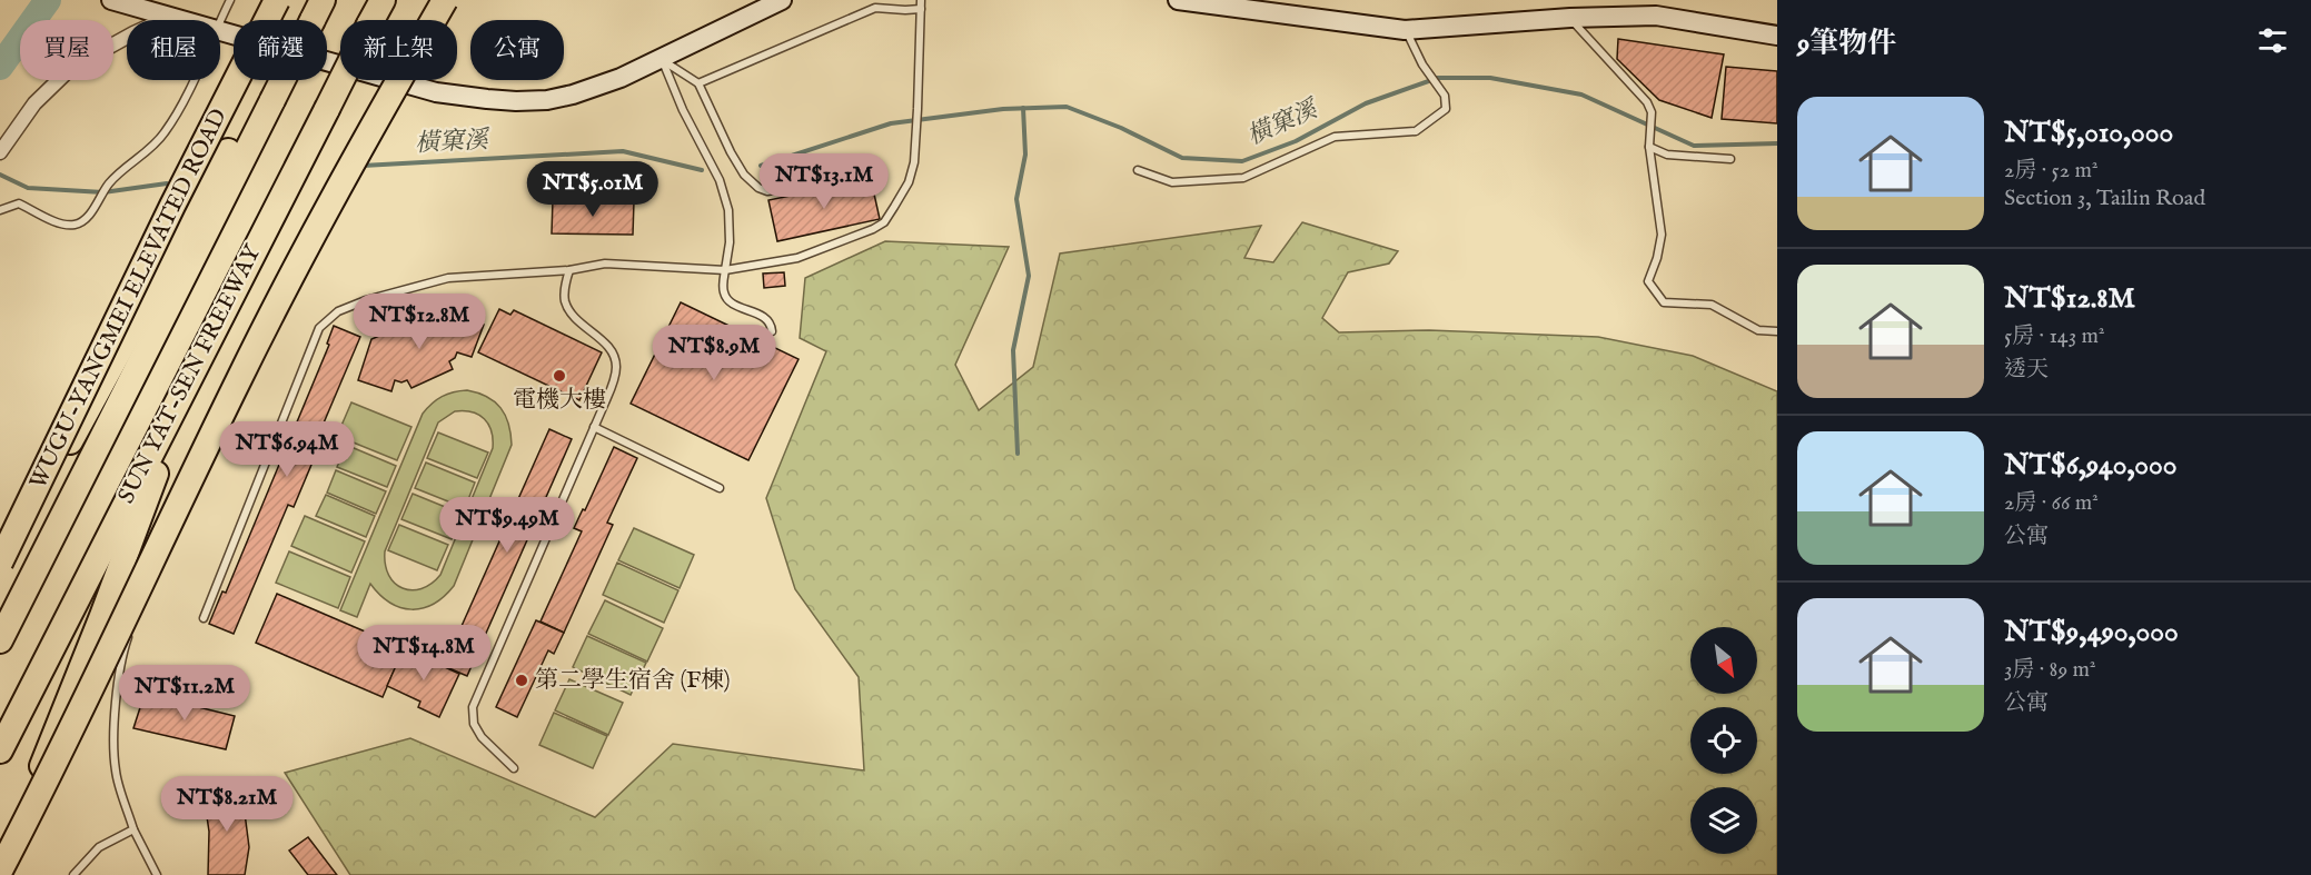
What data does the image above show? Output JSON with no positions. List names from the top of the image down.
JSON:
{
  "streets": {
    "highway": ["WUGU-YANGMEI ELEVATED ROAD", "SUN YAT-SEN FREEWAY"]
  },
  "water": ["橫窠溪"],
  "places": ["電機大樓", "第二學生宿舍 (F棟)"],
  "north": "bottom right",
  "page": {
    "heading": "9筆物件",
    "chip": [
      "買屋",
      "租屋",
      "篩選",
      "新上架",
      "公寓"
    ],
    "list": [
      {
        "name": "NT$5,010,000",
        "note": "2房 · 52 m² · Section 3, Tailin Road"
      },
      {
        "name": "NT$12.8M",
        "note": "5房 · 143 m² · 透天"
      },
      {
        "name": "NT$6,940,000",
        "note": "2房 · 66 m² · 公寓"
      },
      {
        "name": "NT$9,490,000",
        "note": "3房 · 89 m² · 公寓"
      }
    ],
    "price": [
      "NT$13.1M",
      "NT$5.01M",
      "NT$12.8M",
      "NT$8.9M",
      "NT$6.94M",
      "NT$9.49M",
      "NT$14.8M",
      "NT$11.2M",
      "NT$8.21M"
    ]
  }
}
